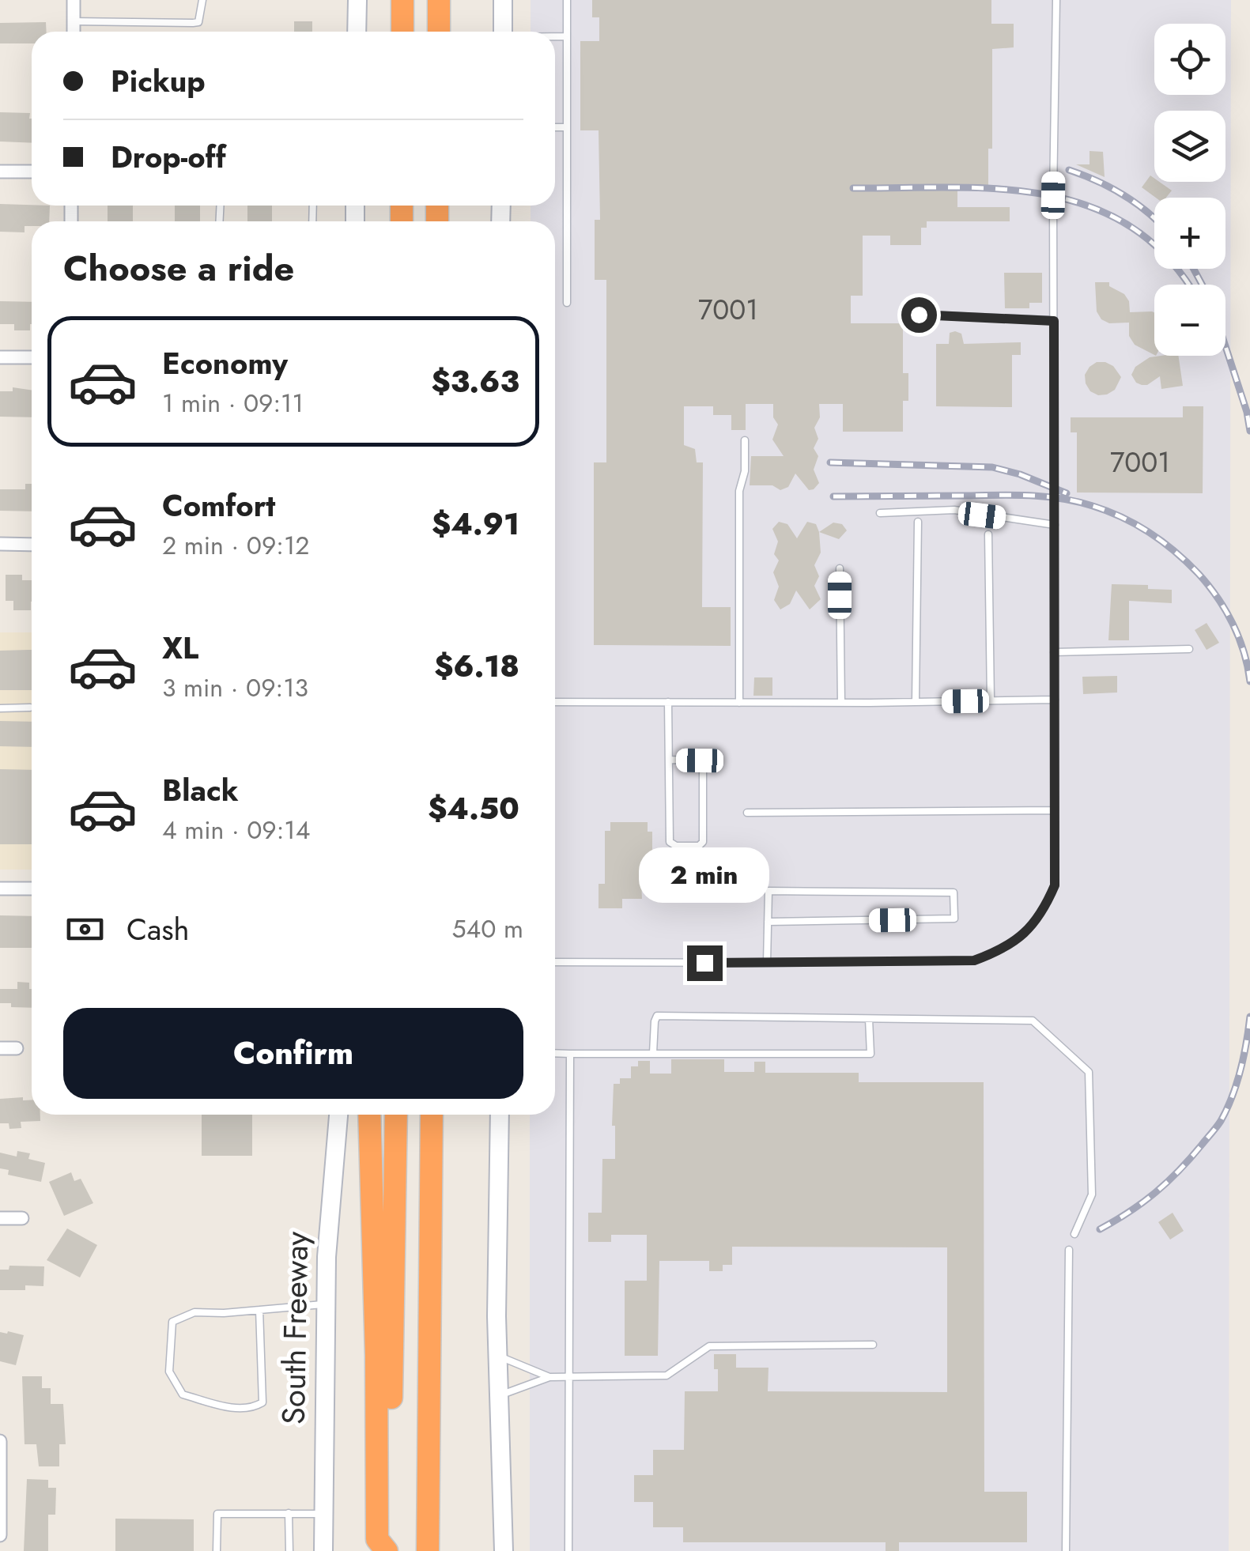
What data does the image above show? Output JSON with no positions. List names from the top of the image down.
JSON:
{
  "streets": {
    "main road": ["South Freeway"]
  },
  "house_numbers": ["7001", "7001"],
  "page": {
    "map_buttons": ["+", "−"],
    "banner": ["Pickup", "Drop-off"],
    "heading": "Choose a ride",
    "list": [
      {
        "name": "Economy",
        "note": "1 min · 09:11",
        "value": "$3.63"
      },
      {
        "name": "Comfort",
        "note": "2 min · 09:12",
        "value": "$4.91"
      },
      {
        "name": "XL",
        "note": "3 min · 09:13",
        "value": "$6.18"
      },
      {
        "name": "Black",
        "note": "4 min · 09:14",
        "value": "$4.50"
      }
    ],
    "bubble": "2 min",
    "pay": ["Cash", "540 m"],
    "buttons": "Confirm"
  }
}
